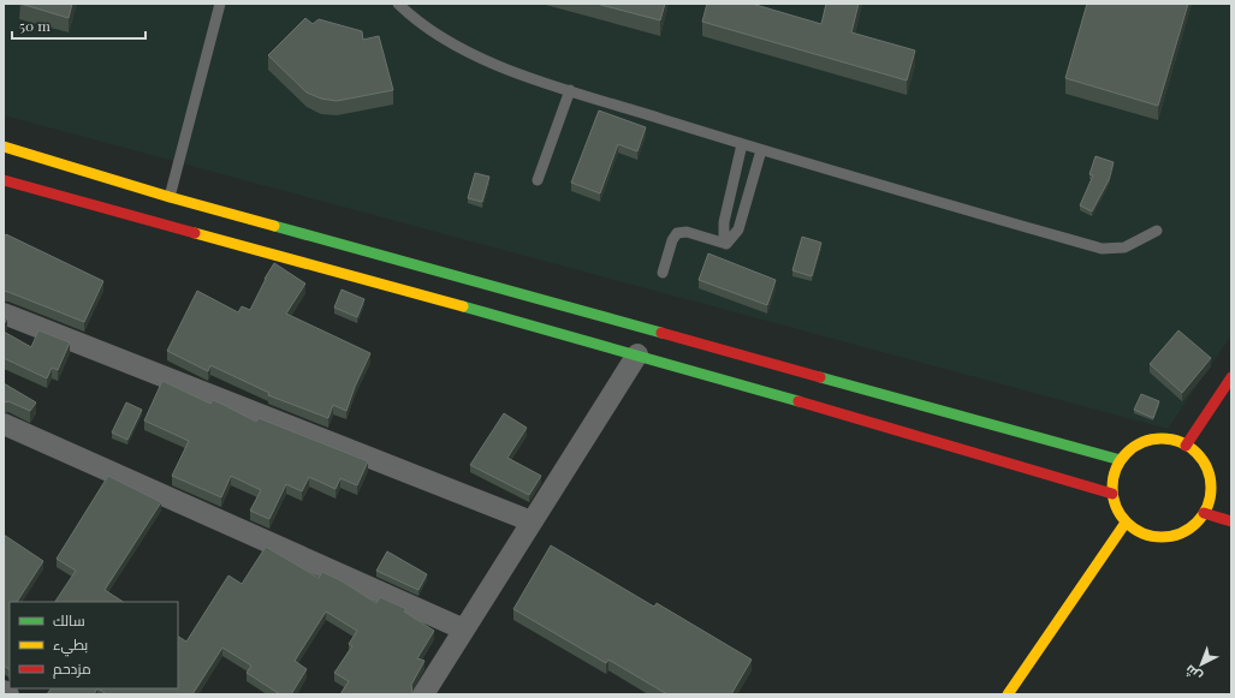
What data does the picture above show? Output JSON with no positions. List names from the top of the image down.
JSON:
{
  "legend": ["سالك", "بطيء", "مزدحم"],
  "scale_bar": "50 m",
  "north": "bottom left"
}
